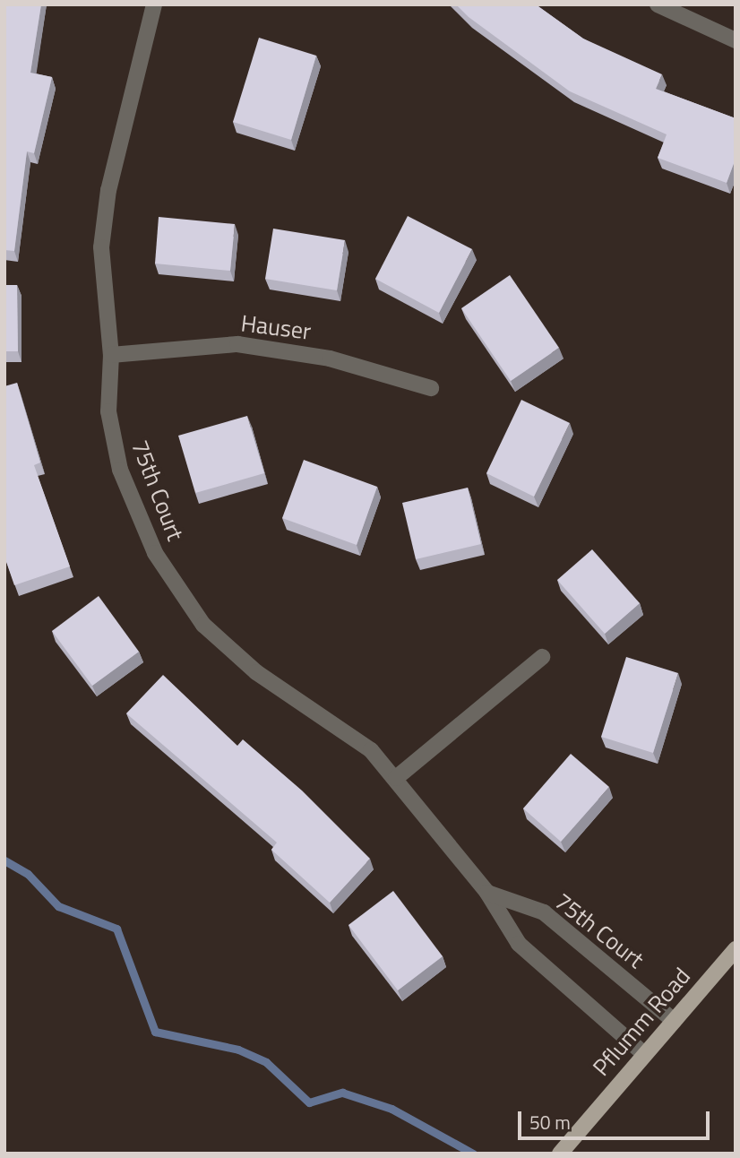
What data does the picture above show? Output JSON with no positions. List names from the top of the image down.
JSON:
{
  "streets": {
    "main road": ["Pflumm Road"],
    "street": ["Hauser", "75th Court"]
  },
  "crossings": [
    ["Hauser", "75th Court"],
    ["75th Court", "Pflumm Road"]
  ],
  "scale_bar": "50 m"
}
